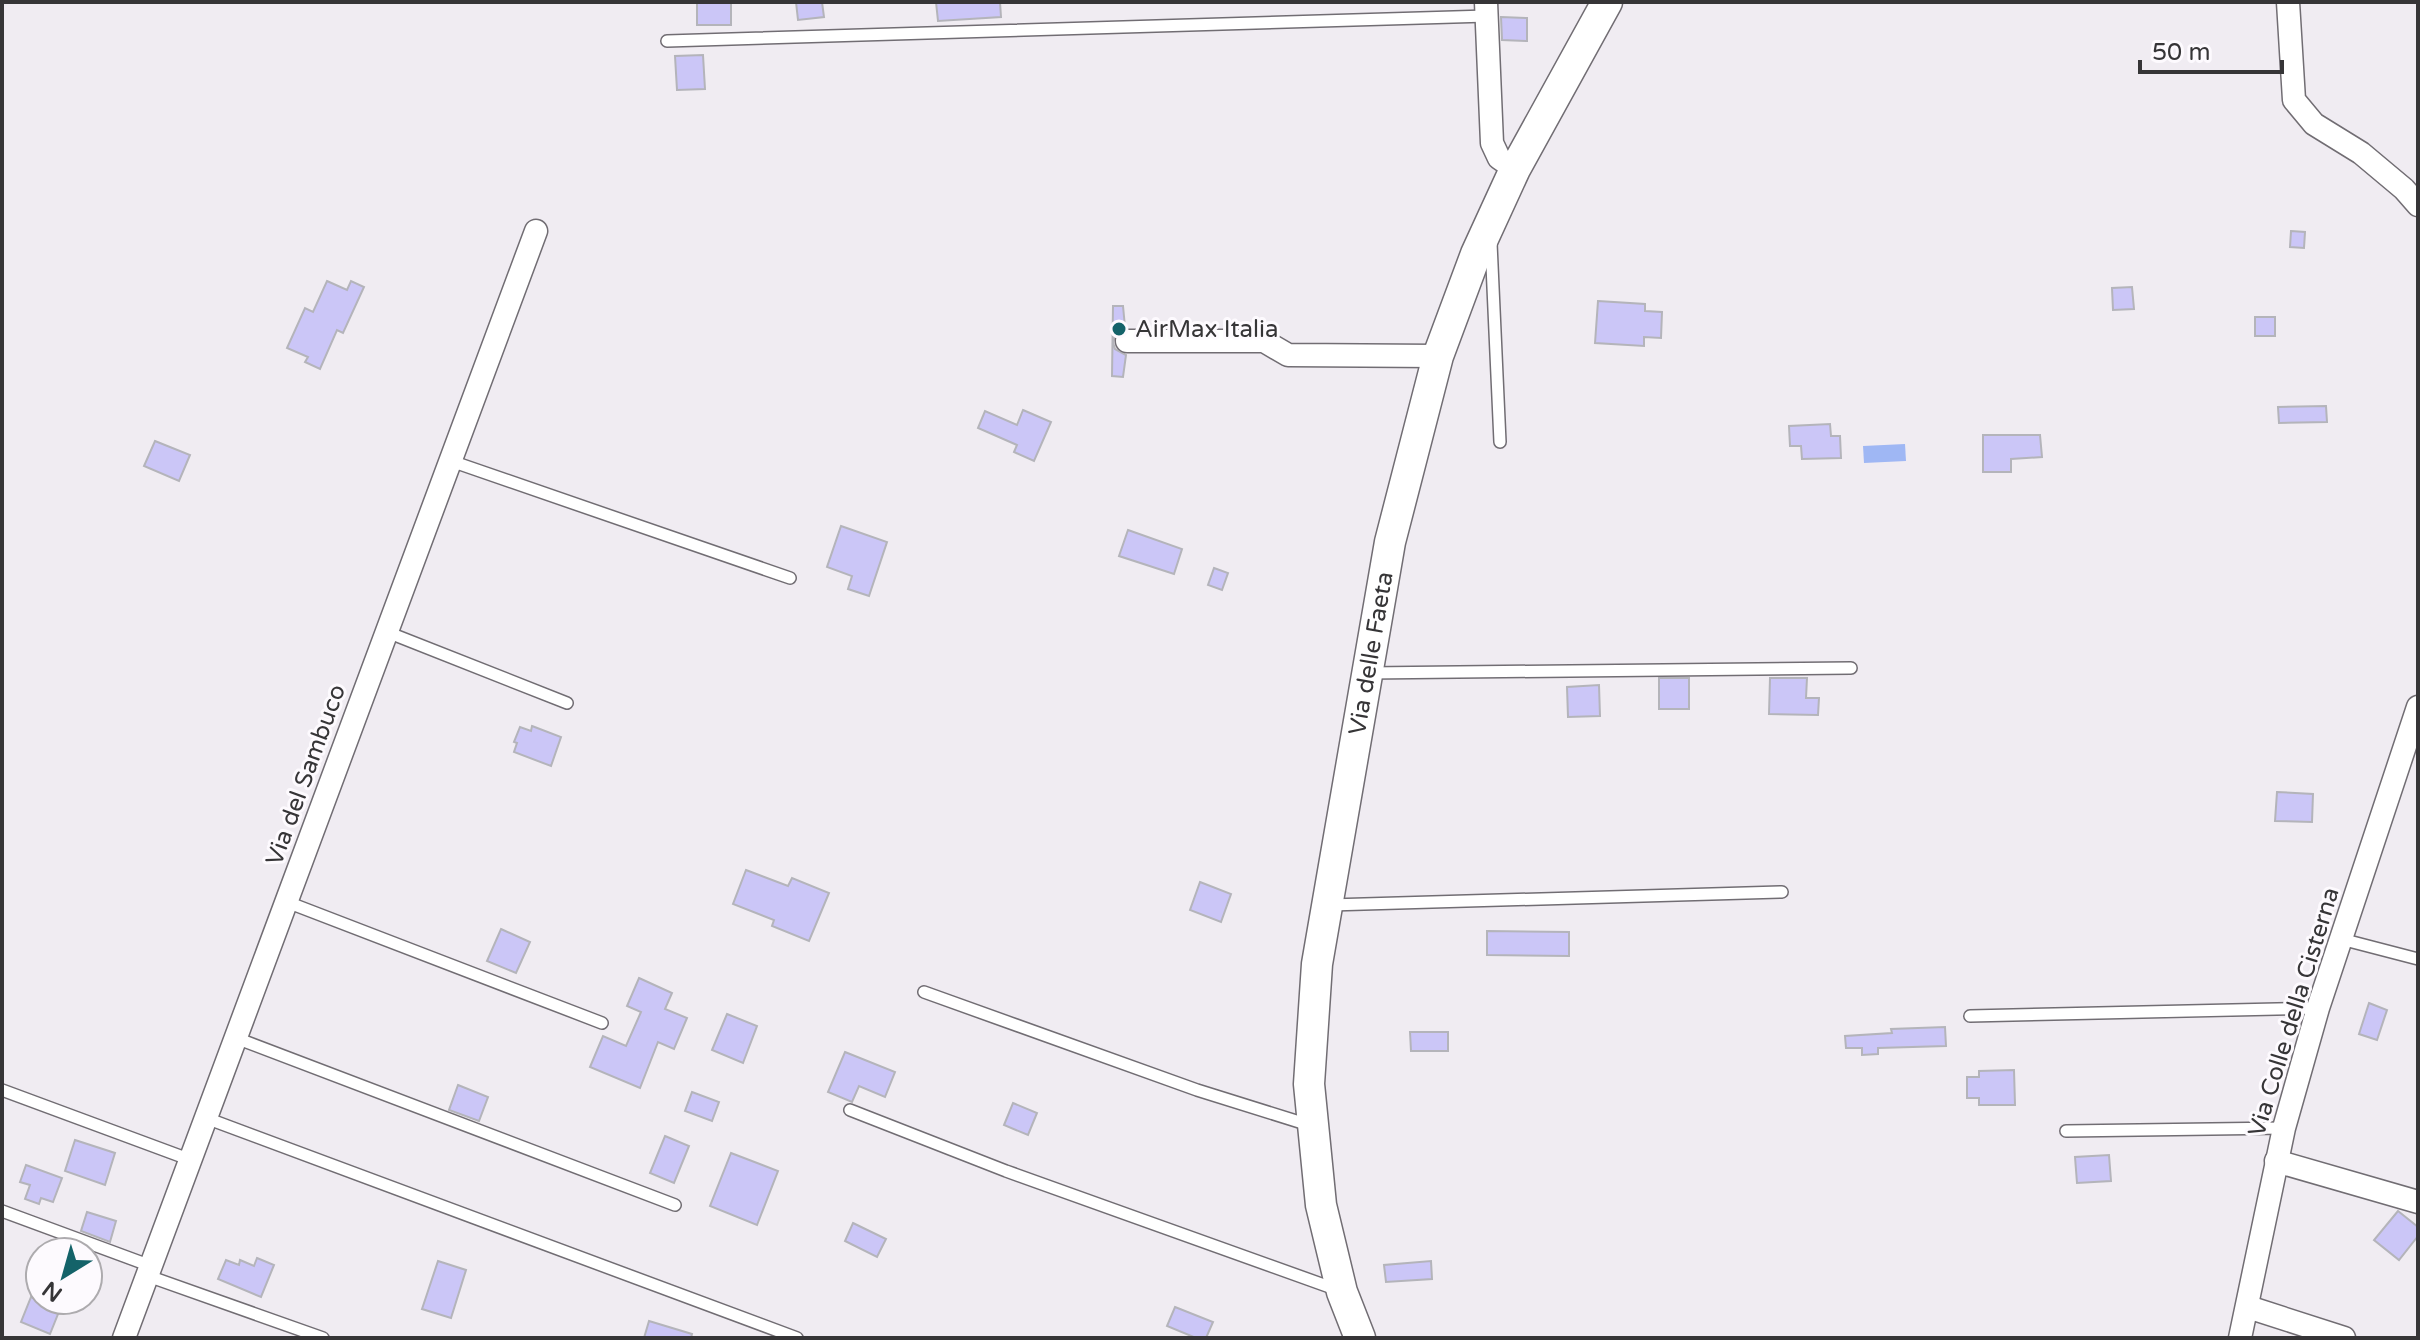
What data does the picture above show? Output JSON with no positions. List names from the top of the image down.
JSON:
{
  "streets": {
    "street": ["Via delle Faeta", "Via del Sambuco", "Via Colle della Cisterna"]
  },
  "places": ["AirMax Italia"],
  "scale_bar": "50 m",
  "north": "bottom left"
}
